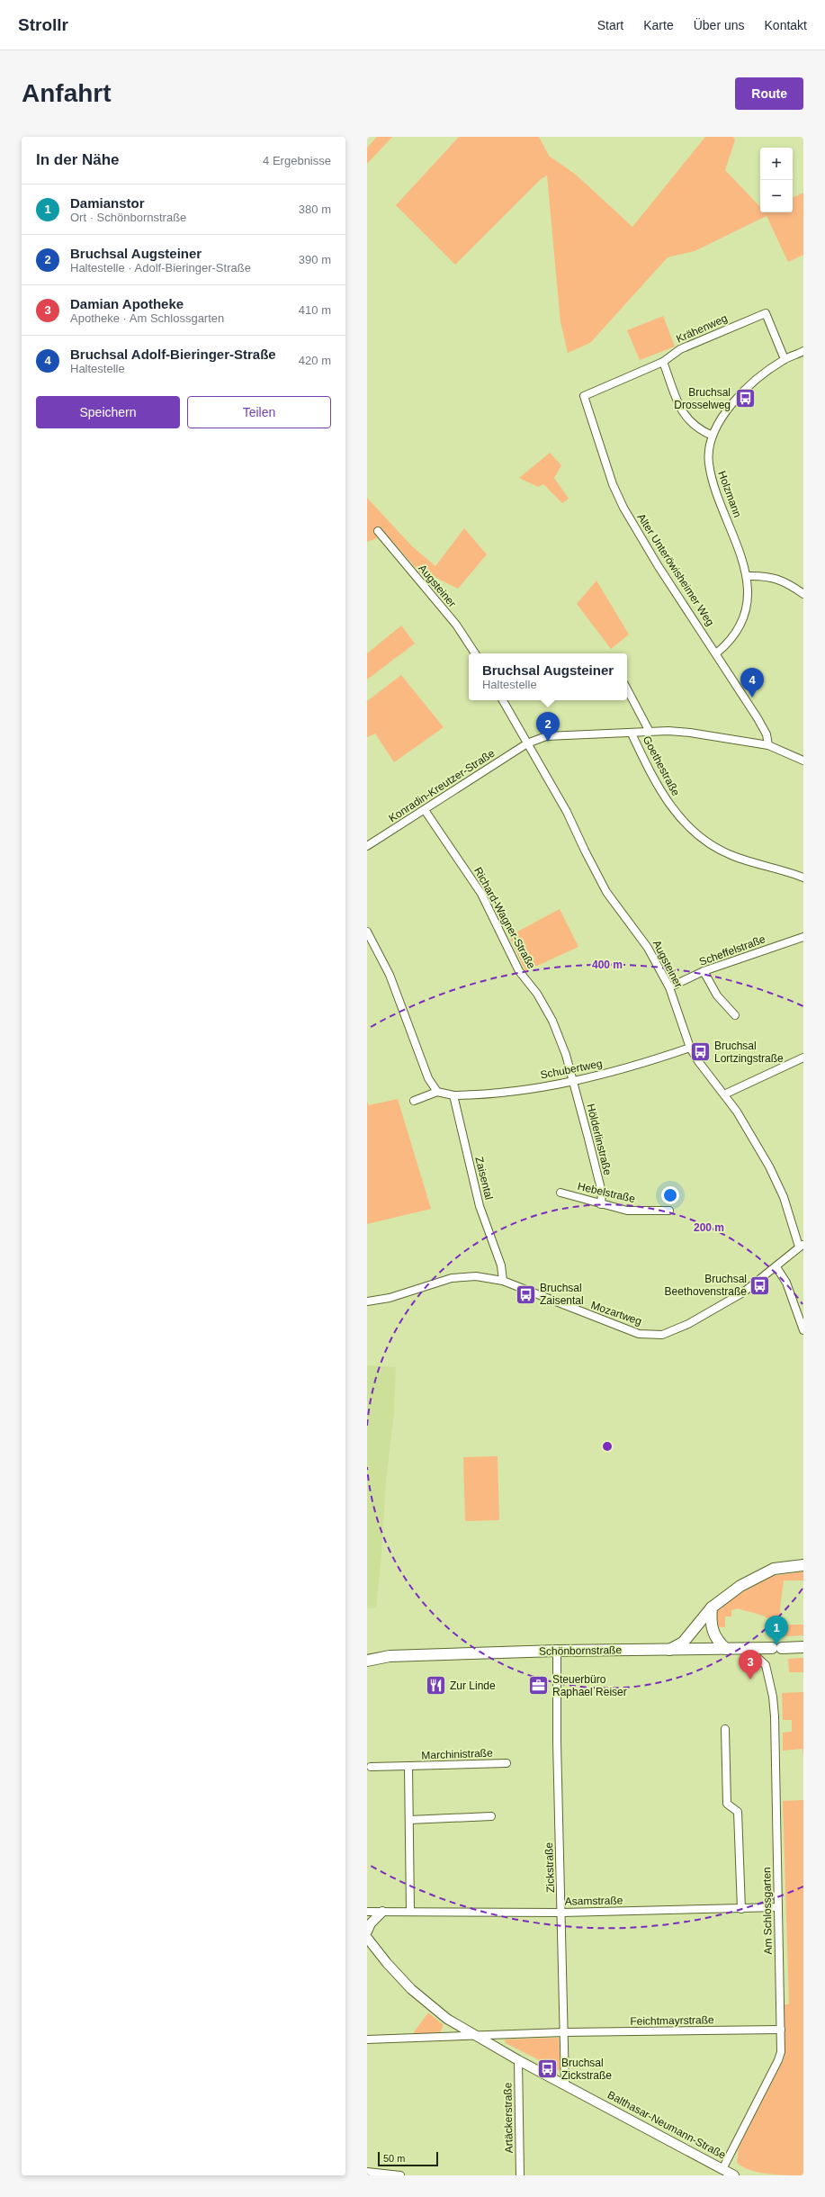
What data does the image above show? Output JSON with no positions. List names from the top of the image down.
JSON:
{
  "streets": {
    "main road": ["Schönbornstraße"],
    "street": [
      "Krähenweg",
      "Holzmann",
      "Alter Unteröwisheimer Weg",
      "Augsteiner",
      "Goethestraße",
      "Konradin-Kreutzer-Straße",
      "Richard-Wagner-Straße",
      "Scheffelstraße",
      "Schubertweg",
      "Hölderlinstraße",
      "Zaisental",
      "Hebelstraße",
      "Mozartweg",
      "Marchinistraße",
      "Zickstraße",
      "Asamstraße",
      "Am Schlossgarten",
      "Feichtmayrstraße",
      "Artäckerstraße",
      "Balthasar-Neumann-Straße"
    ]
  },
  "crossings": [
    ["Krähenweg", "Holzmann"],
    ["Krähenweg", "Alter Unteröwisheimer Weg"],
    ["Holzmann", "Alter Unteröwisheimer Weg"],
    ["Alter Unteröwisheimer Weg", "Konradin-Kreutzer-Straße"],
    ["Augsteiner", "Konradin-Kreutzer-Straße"],
    ["Augsteiner", "Scheffelstraße"],
    ["Augsteiner", "Schubertweg"],
    ["Augsteiner", "Mozartweg"],
    ["Goethestraße", "Konradin-Kreutzer-Straße"],
    ["Konradin-Kreutzer-Straße", "Richard-Wagner-Straße"],
    ["Richard-Wagner-Straße", "Schubertweg"],
    ["Richard-Wagner-Straße", "Hölderlinstraße"],
    ["Schubertweg", "Hölderlinstraße"],
    ["Schubertweg", "Zaisental"],
    ["Hölderlinstraße", "Hebelstraße"],
    ["Zaisental", "Mozartweg"],
    ["Schönbornstraße", "Zickstraße"],
    ["Schönbornstraße", "Am Schlossgarten"],
    ["Marchinistraße", "Asamstraße"],
    ["Zickstraße", "Asamstraße"],
    ["Zickstraße", "Feichtmayrstraße"],
    ["Zickstraße", "Balthasar-Neumann-Straße"],
    ["Asamstraße", "Am Schlossgarten"],
    ["Am Schlossgarten", "Feichtmayrstraße"],
    ["Am Schlossgarten", "Balthasar-Neumann-Straße"],
    ["Artäckerstraße", "Balthasar-Neumann-Straße"]
  ],
  "places": {
    "bus stop": [
      "Bruchsal Drosselweg",
      "Bruchsal Lortzingstraße",
      "Bruchsal Beethovenstraße",
      "Bruchsal Zaisental",
      "Bruchsal Zickstraße"
    ],
    "restaurant": ["Zur Linde"],
    "office": ["Steuerbüro Raphael Reiser"]
  },
  "scale_bar": "50 m",
  "page": {
    "header": "Strollr",
    "nav": [
      "Start",
      "Karte",
      "Über uns",
      "Kontakt"
    ],
    "buttons": [
      "Route",
      ["Speichern", "Teilen"]
    ],
    "title": "Anfahrt",
    "heading": ["In der Nähe", "4 Ergebnisse"],
    "map_buttons": ["+", "−"],
    "list": [
      {
        "mark": "1",
        "name": "Damianstor",
        "note": "Ort · Schönbornstraße",
        "value": "380 m"
      },
      {
        "mark": "2",
        "name": "Bruchsal Augsteiner",
        "note": "Haltestelle · Adolf-Bieringer-Straße",
        "value": "390 m"
      },
      {
        "mark": "3",
        "name": "Damian Apotheke",
        "note": "Apotheke · Am Schlossgarten",
        "value": "410 m"
      },
      {
        "mark": "4",
        "name": "Bruchsal Adolf-Bieringer-Straße",
        "note": "Haltestelle",
        "value": "420 m"
      }
    ],
    "popup": ["Bruchsal Augsteiner", "Haltestelle"],
    "pins": [
      "4",
      "2",
      "1",
      "3"
    ],
    "scale": "50 m"
  },
  "rings": ["400 m", "200 m"]
}
